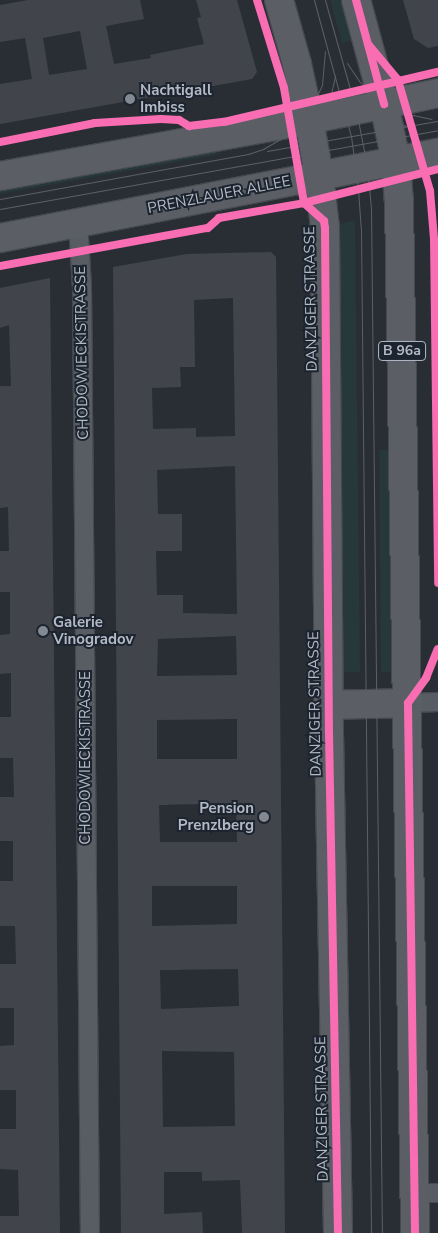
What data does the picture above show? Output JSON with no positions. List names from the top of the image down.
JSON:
{
  "streets": {
    "main road": ["PRENZLAUER ALLEE", "DANZIGER STRASSE", "B 96a"],
    "street": ["CHODOWIECKISTRASSE"]
  },
  "crossings": [
    ["PRENZLAUER ALLEE", "DANZIGER STRASSE"],
    ["PRENZLAUER ALLEE", "B 96a"],
    ["PRENZLAUER ALLEE", "CHODOWIECKISTRASSE"]
  ],
  "places": ["Nachtigall Imbiss", "Galerie Vinogradov", "Pension Prenzlberg"]
}
